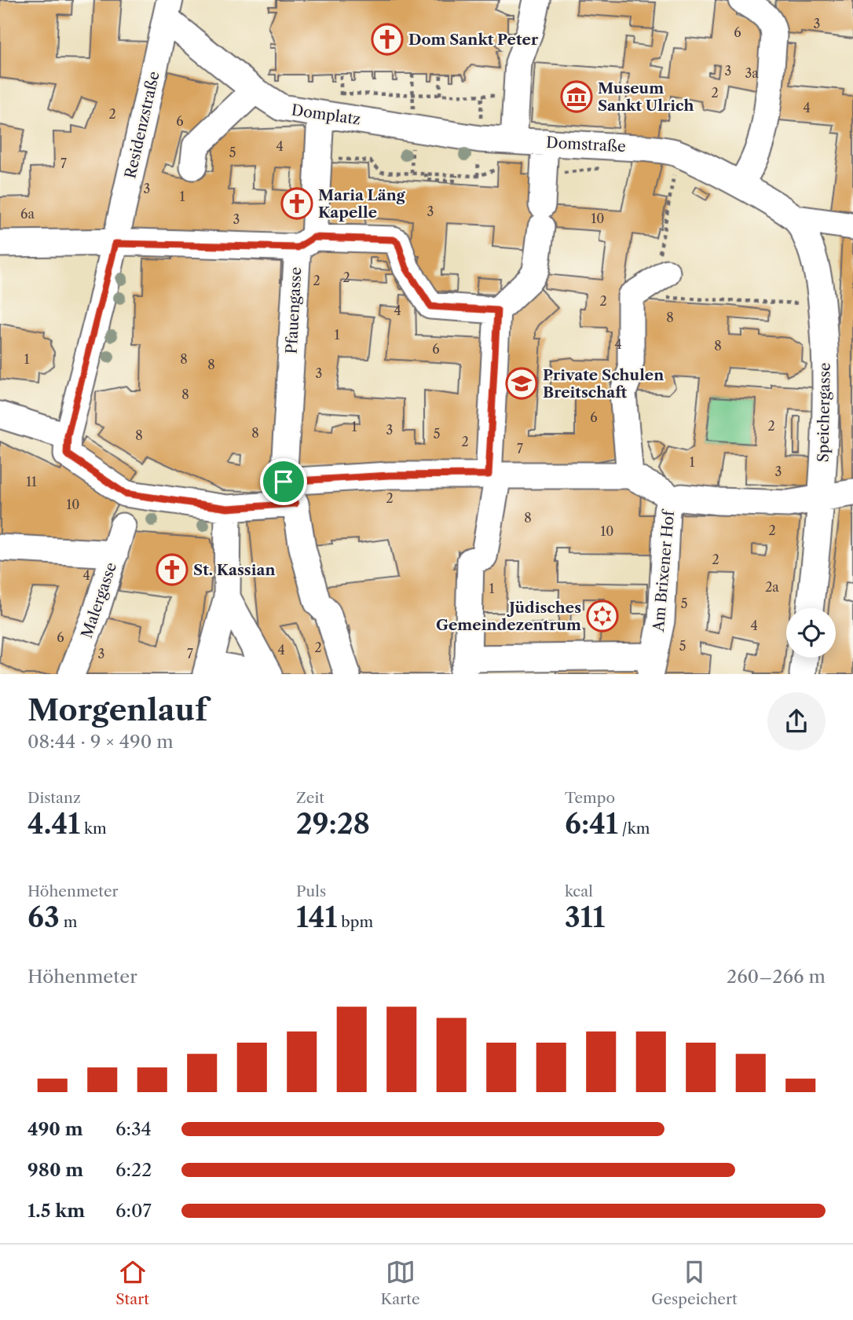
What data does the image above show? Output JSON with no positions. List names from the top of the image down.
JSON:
{
  "streets": {
    "street": [
      "Domplatz",
      "Residenzstraße",
      "Domstraße",
      "Pfauengasse",
      "Speichergasse",
      "Am Brixener Hof",
      "Malergasse"
    ]
  },
  "crossings": [
    ["Domplatz", "Residenzstraße"],
    ["Domplatz", "Domstraße"],
    ["Domplatz", "Pfauengasse"],
    ["Domstraße", "Speichergasse"]
  ],
  "places": {
    "church": ["Dom Sankt Peter", "Maria Läng Kapelle", "St. Kassian"],
    "museum": ["Museum Sankt Ulrich"],
    "school or university": ["Private Schulen Breitschaft"],
    "synagogue": ["Jüdisches Gemeindezentrum"]
  },
  "house_numbers": [
    "3",
    "6",
    "3",
    "3a",
    "2",
    "4",
    "2",
    "6",
    "4",
    "5",
    "7",
    "3",
    "1",
    "3",
    "6a",
    "10",
    "3",
    "2",
    "2",
    "2",
    "4",
    "8",
    "1",
    "4",
    "8",
    "6",
    "1",
    "8",
    "8",
    "3",
    "8",
    "6",
    "2",
    "1",
    "3",
    "8",
    "5",
    "8",
    "2",
    "7",
    "1",
    "3",
    "11",
    "2",
    "10",
    "8",
    "2",
    "10",
    "2",
    "4",
    "2a",
    "1",
    "5",
    "4",
    "6",
    "5",
    "2",
    "4",
    "3",
    "7"
  ],
  "page": {
    "heading": ["Morgenlauf", "08:44 · 9 × 490 m"],
    "stats": [
      ["Distanz", "4.41 km"],
      ["Zeit", "29:28"],
      ["Tempo", "6:41 /km"],
      ["Höhenmeter", "63 m"],
      ["Puls", "141 bpm"],
      ["kcal", "311"]
    ],
    "chart": ["Höhenmeter", "260–266 m"],
    "list": [
      {
        "name": "490 m",
        "note": "6:34"
      },
      {
        "name": "980 m",
        "note": "6:22"
      },
      {
        "name": "1.5 km",
        "note": "6:07"
      }
    ],
    "tabs": ["Start", "Karte", "Gespeichert"]
  }
}
